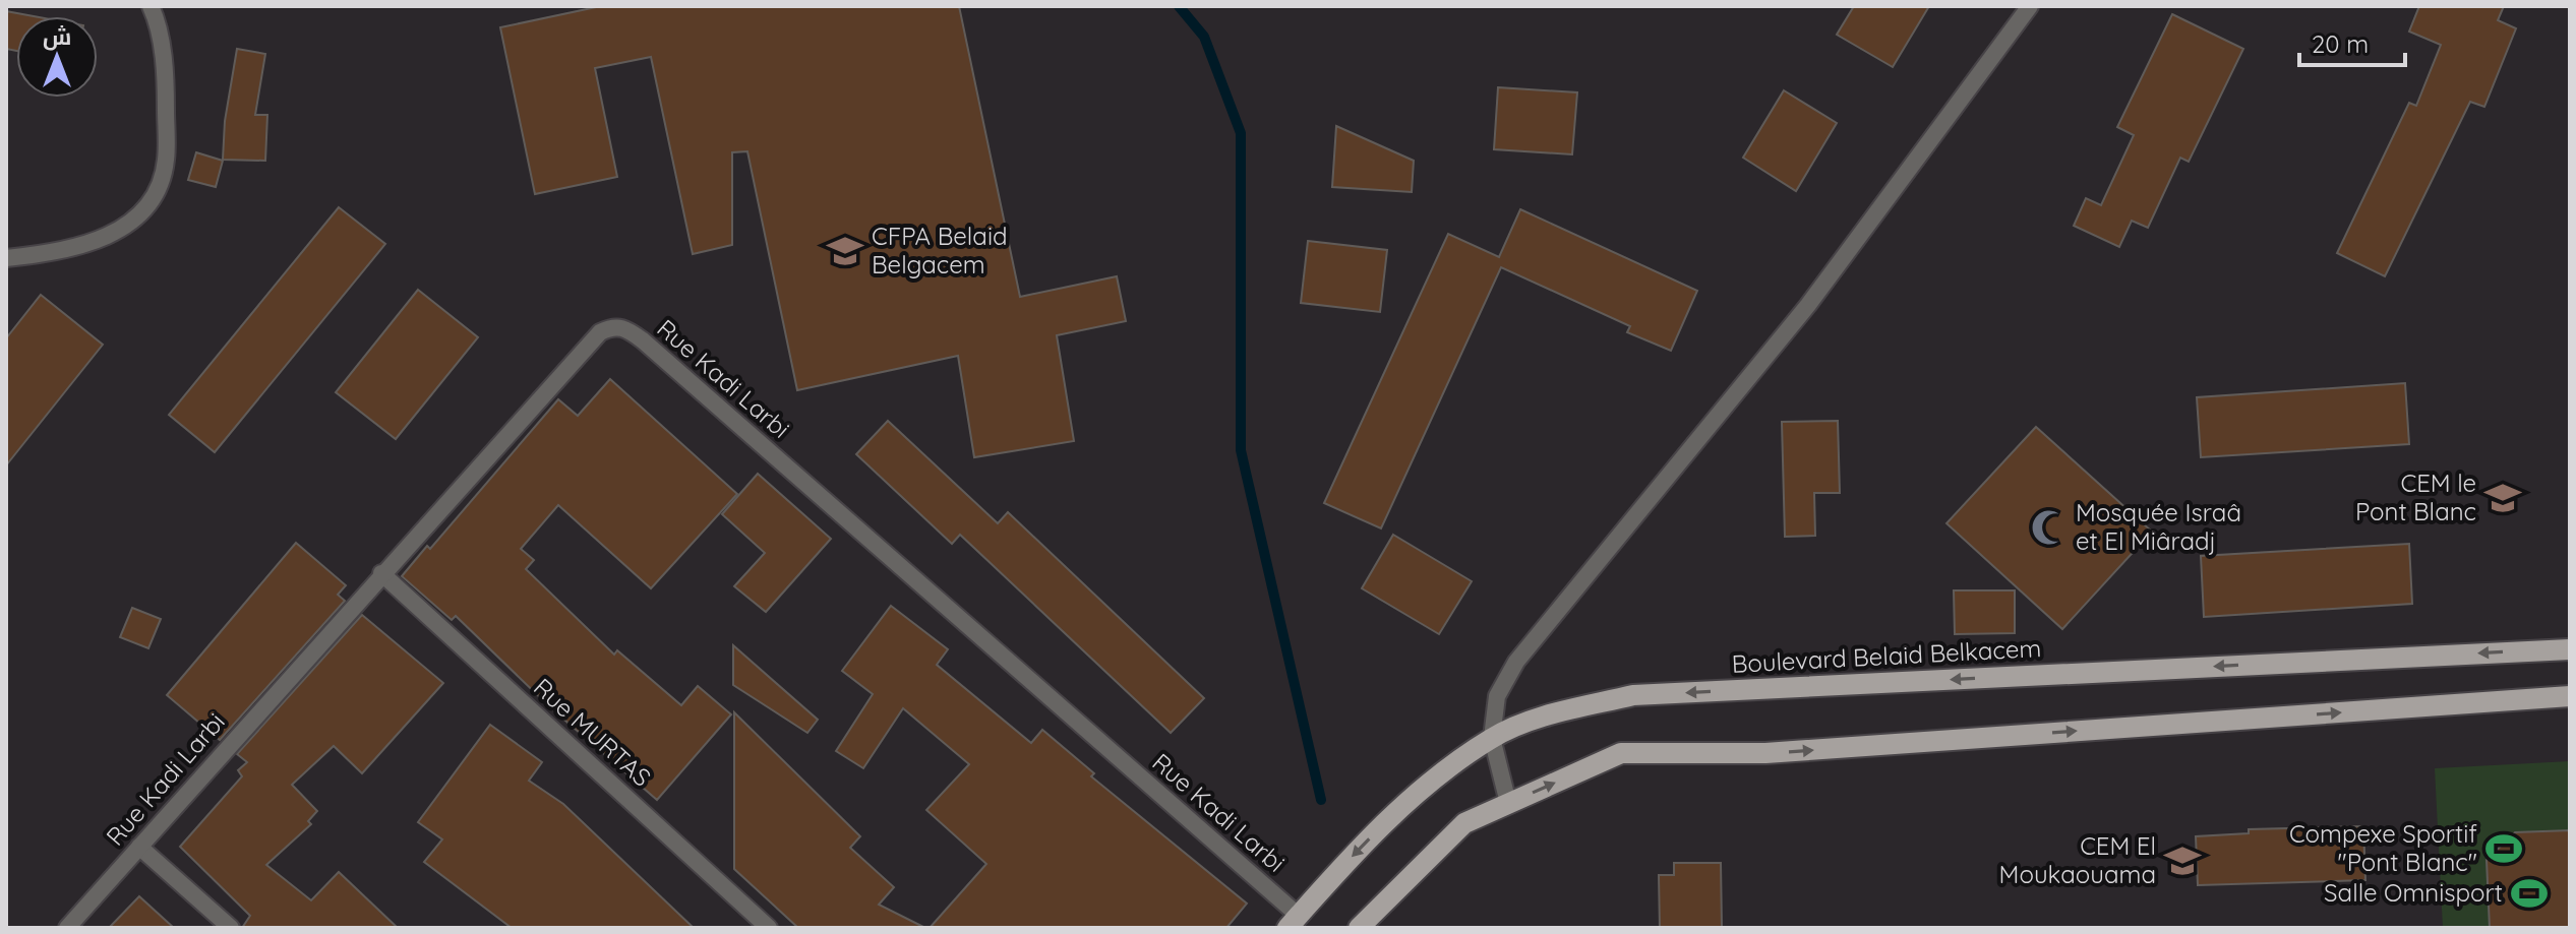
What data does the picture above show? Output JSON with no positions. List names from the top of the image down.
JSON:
{
  "streets": {
    "main road": ["Boulevard Belaid Belkacem"],
    "street": ["Rue Kadi Larbi", "Rue MURTAS"]
  },
  "crossings": [
    ["Rue Kadi Larbi", "Boulevard Belaid Belkacem"],
    ["Rue Kadi Larbi", "Rue MURTAS"]
  ],
  "places": {
    "school or university": ["CFPA Belaid Belgacem", "CEM le Pont Blanc", "CEM El Moukaouama"],
    "mosque": ["Mosquée Israâ et El Miâradj"],
    "sports": ["Compexe Sportif \"Pont Blanc\"", "Salle Omnisport"]
  },
  "scale_bar": "20 m",
  "north": "top"
}
